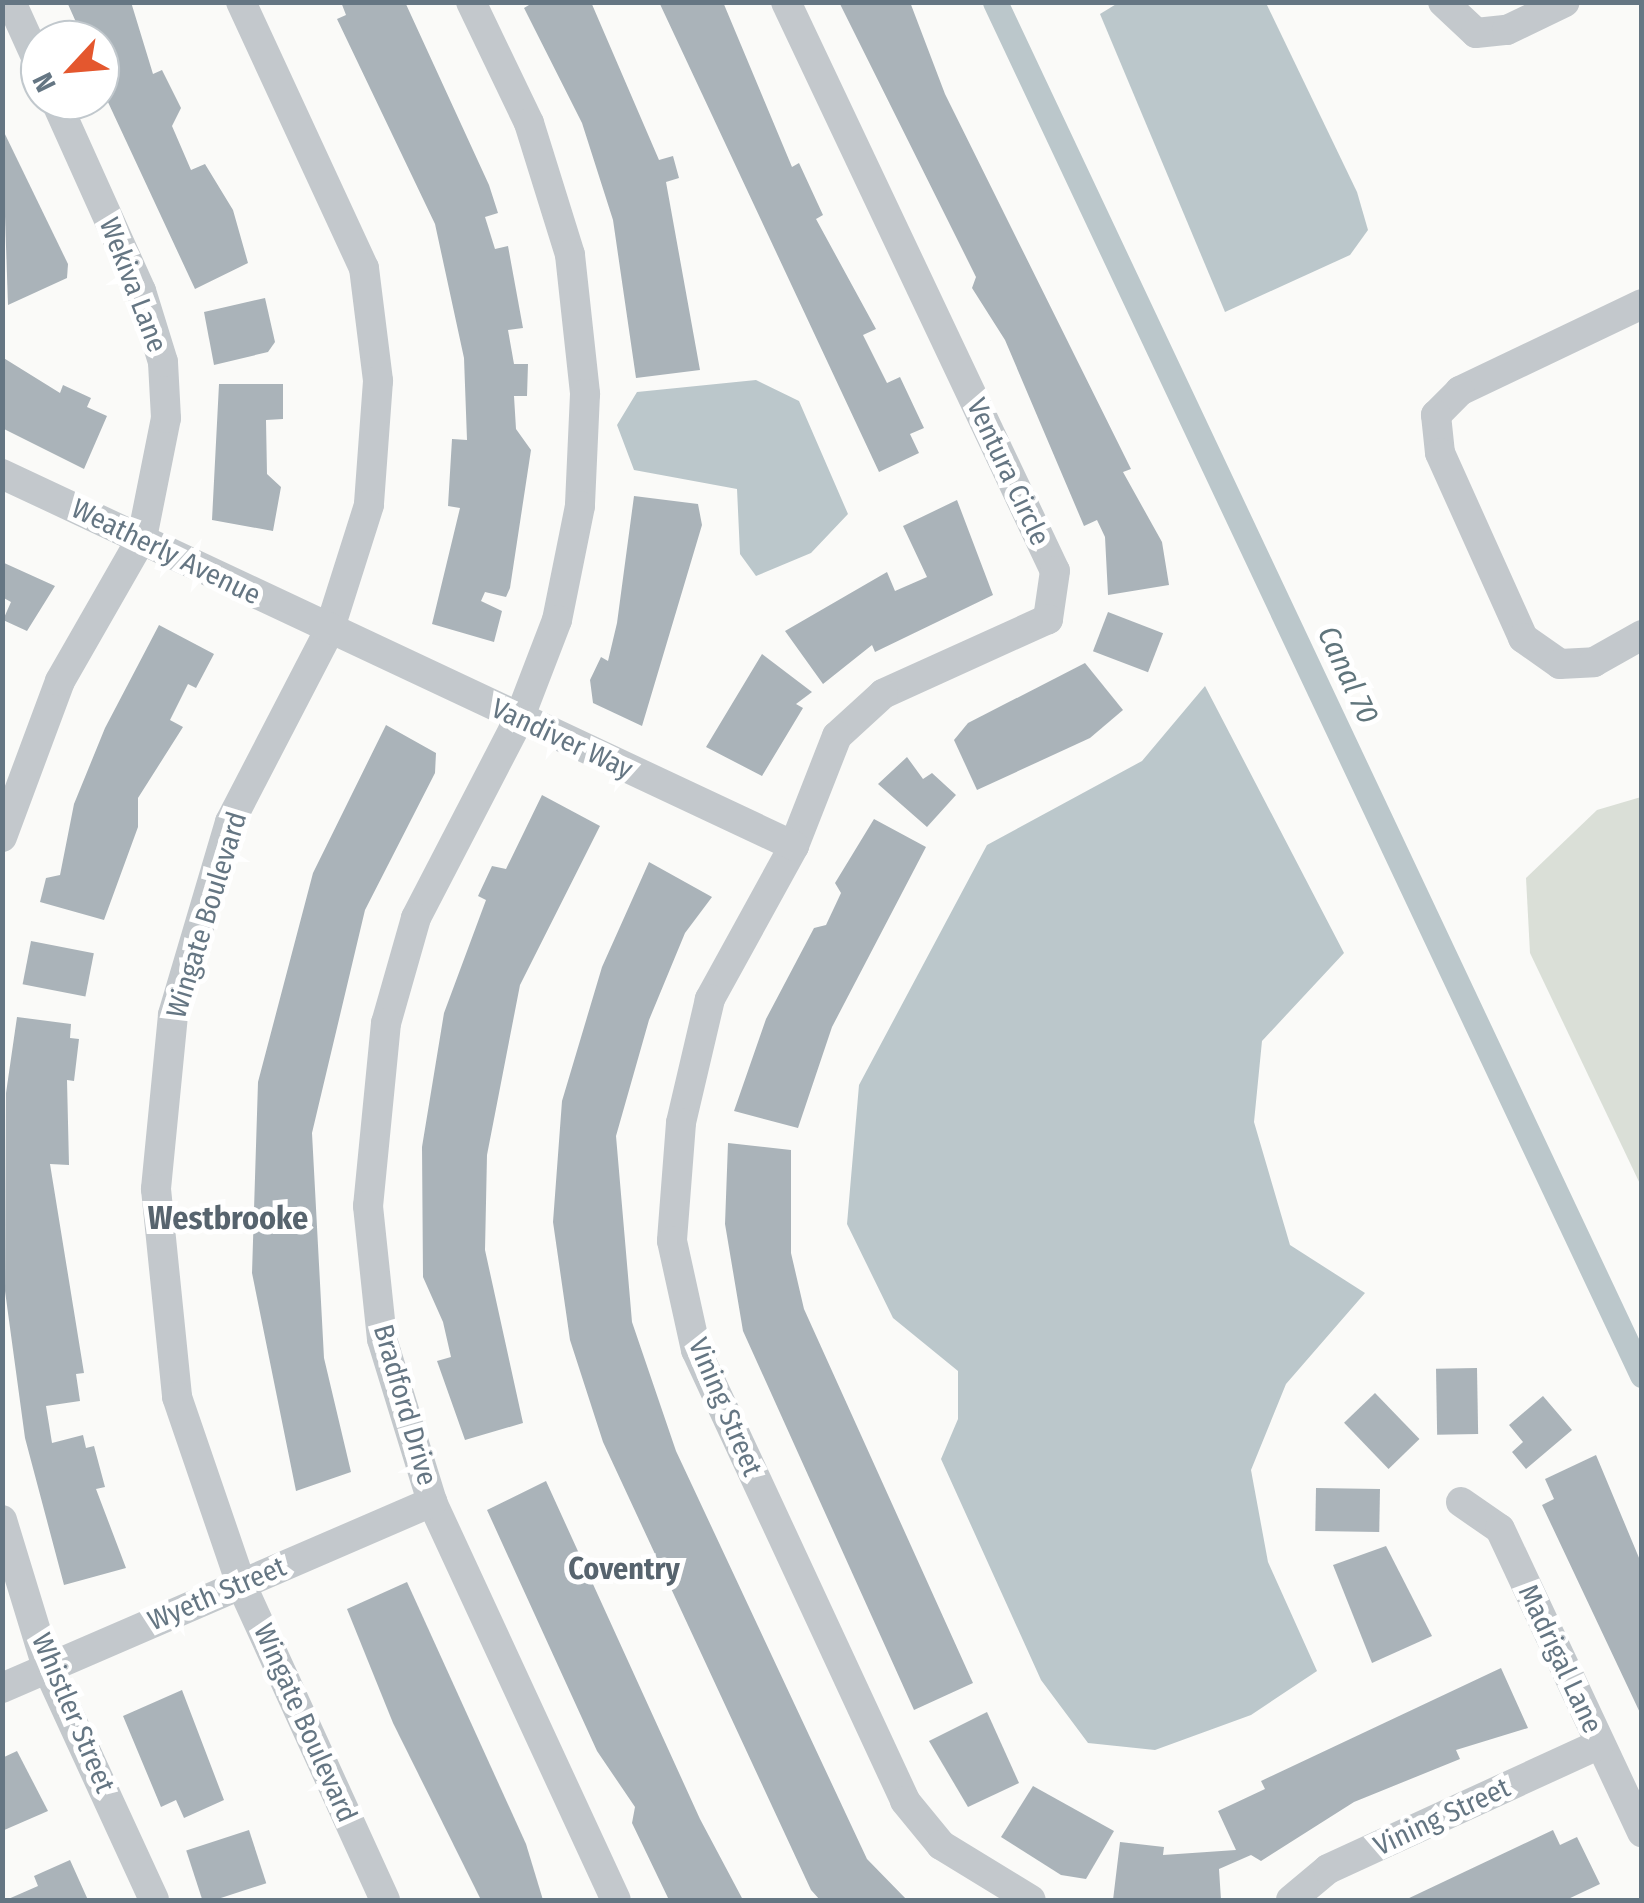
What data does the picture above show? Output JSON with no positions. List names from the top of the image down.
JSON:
{
  "streets": {
    "street": [
      "Wekiva Lane",
      "Ventura Circle",
      "Weatherly Avenue",
      "Vandiver Way",
      "Wingate Boulevard",
      "Bradford Drive",
      "Vining Street",
      "Wyeth Street",
      "Madrigal Lane",
      "Whistler Street"
    ]
  },
  "crossings": [
    ["Wekiva Lane", "Weatherly Avenue"],
    ["Ventura Circle", "Vandiver Way"],
    ["Ventura Circle", "Vining Street"],
    ["Weatherly Avenue", "Vandiver Way"],
    ["Weatherly Avenue", "Wingate Boulevard"],
    ["Vandiver Way", "Wingate Boulevard"],
    ["Vandiver Way", "Bradford Drive"],
    ["Vandiver Way", "Vining Street"],
    ["Wingate Boulevard", "Wyeth Street"],
    ["Bradford Drive", "Wyeth Street"],
    ["Vining Street", "Madrigal Lane"],
    ["Wyeth Street", "Whistler Street"]
  ],
  "districts": ["Westbrooke", "Coventry"],
  "water": ["Canal 70"],
  "north": "bottom left"
}
